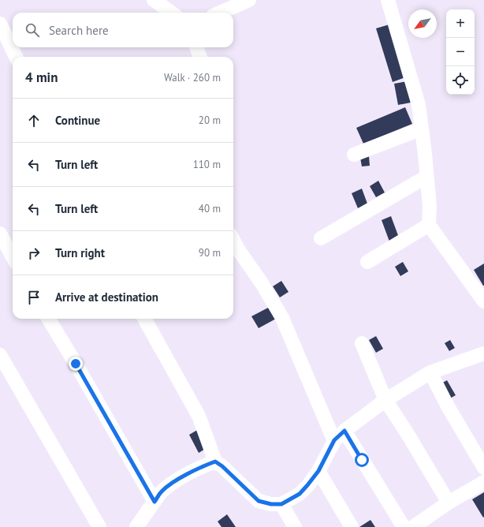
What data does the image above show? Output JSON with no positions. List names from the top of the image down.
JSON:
{
  "north": "bottom left",
  "page": {
    "map_buttons": ["+", "−"],
    "search": "Search here",
    "heading": ["4 min", "Walk · 260 m"],
    "list": [
      ["Continue", "20 m"],
      ["Turn left", "110 m"],
      ["Turn left", "40 m"],
      ["Turn right", "90 m"],
      "Arrive at destination"
    ]
  }
}
